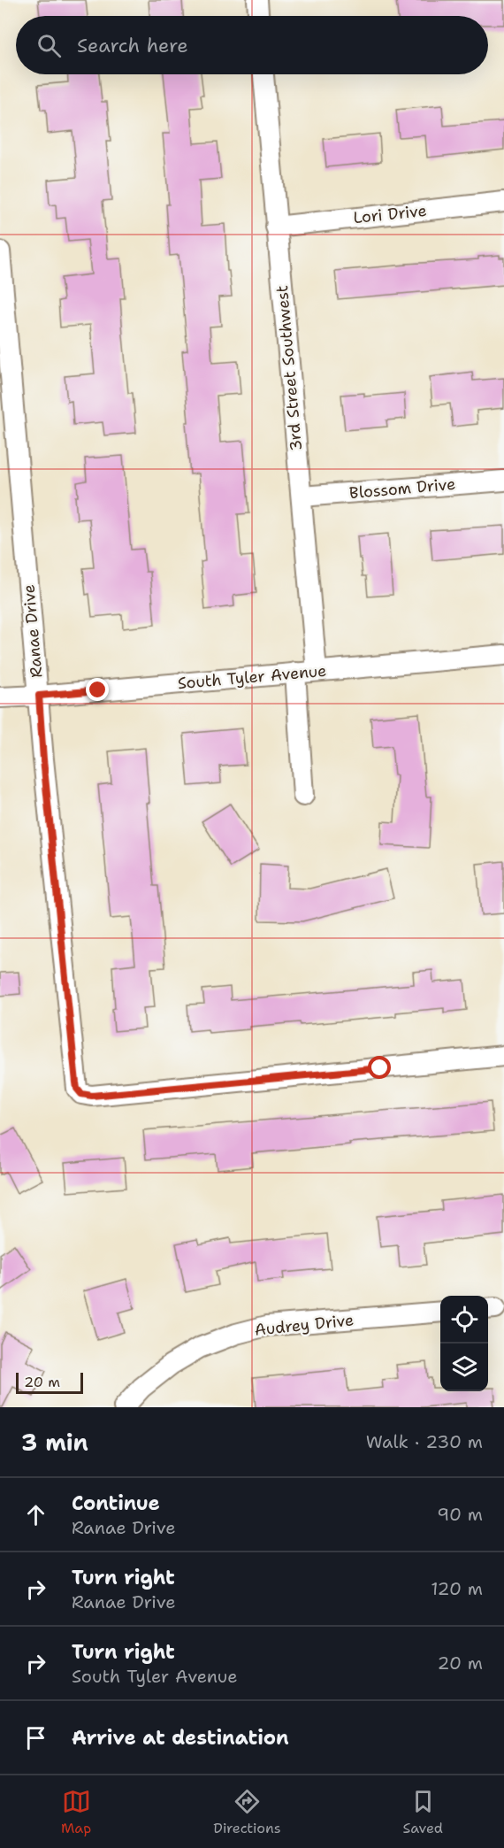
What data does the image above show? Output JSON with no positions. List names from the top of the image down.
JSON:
{
  "streets": {
    "street": [
      "Lori Drive",
      "3rd Street Southwest",
      "Blossom Drive",
      "Ranae Drive",
      "South Tyler Avenue",
      "Audrey Drive"
    ]
  },
  "crossings": [
    ["Lori Drive", "3rd Street Southwest"],
    ["3rd Street Southwest", "Blossom Drive"],
    ["3rd Street Southwest", "South Tyler Avenue"],
    ["Ranae Drive", "South Tyler Avenue"]
  ],
  "scale_bar": "20 m",
  "page": {
    "search": "Search here",
    "scale": "20 m",
    "heading": ["3 min", "Walk · 230 m"],
    "list": [
      ["Continue", "Ranae Drive", "90 m"],
      ["Turn right", "Ranae Drive", "120 m"],
      ["Turn right", "South Tyler Avenue", "20 m"],
      "Arrive at destination"
    ],
    "nav": ["Map", "Directions", "Saved"]
  }
}
